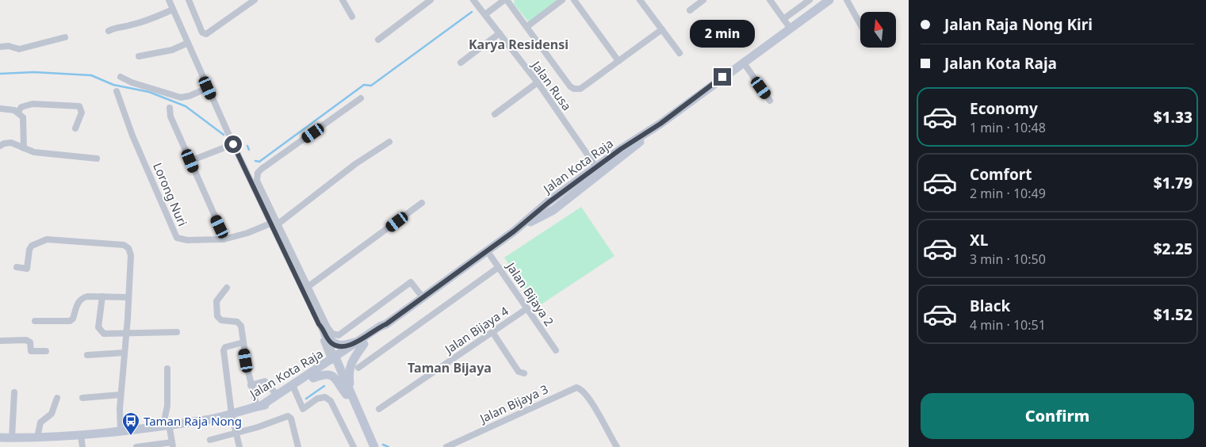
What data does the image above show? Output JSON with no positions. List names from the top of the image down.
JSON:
{
  "streets": {
    "main road": ["Jalan Kota Raja"],
    "street": [
      "Jalan Rusa",
      "Lorong Nuri",
      "Jalan Bijaya 2",
      "Jalan Bijaya 4",
      "Jalan Bijaya 3"
    ]
  },
  "crossings": [
    ["Jalan Rusa", "Jalan Kota Raja"],
    ["Jalan Kota Raja", "Jalan Bijaya 2"],
    ["Jalan Bijaya 2", "Jalan Bijaya 4"]
  ],
  "districts": ["Karya Residensi", "Taman Bijaya"],
  "places": {
    "bus stop": ["Taman Raja Nong"]
  },
  "north": "top",
  "page": {
    "banner": ["Jalan Raja Nong Kiri", "Jalan Kota Raja"],
    "bubble": "2 min",
    "list": [
      {
        "name": "Economy",
        "note": "1 min · 10:48",
        "value": "$1.33"
      },
      {
        "name": "Comfort",
        "note": "2 min · 10:49",
        "value": "$1.79"
      },
      {
        "name": "XL",
        "note": "3 min · 10:50",
        "value": "$2.25"
      },
      {
        "name": "Black",
        "note": "4 min · 10:51",
        "value": "$1.52"
      }
    ],
    "buttons": "Confirm"
  }
}
